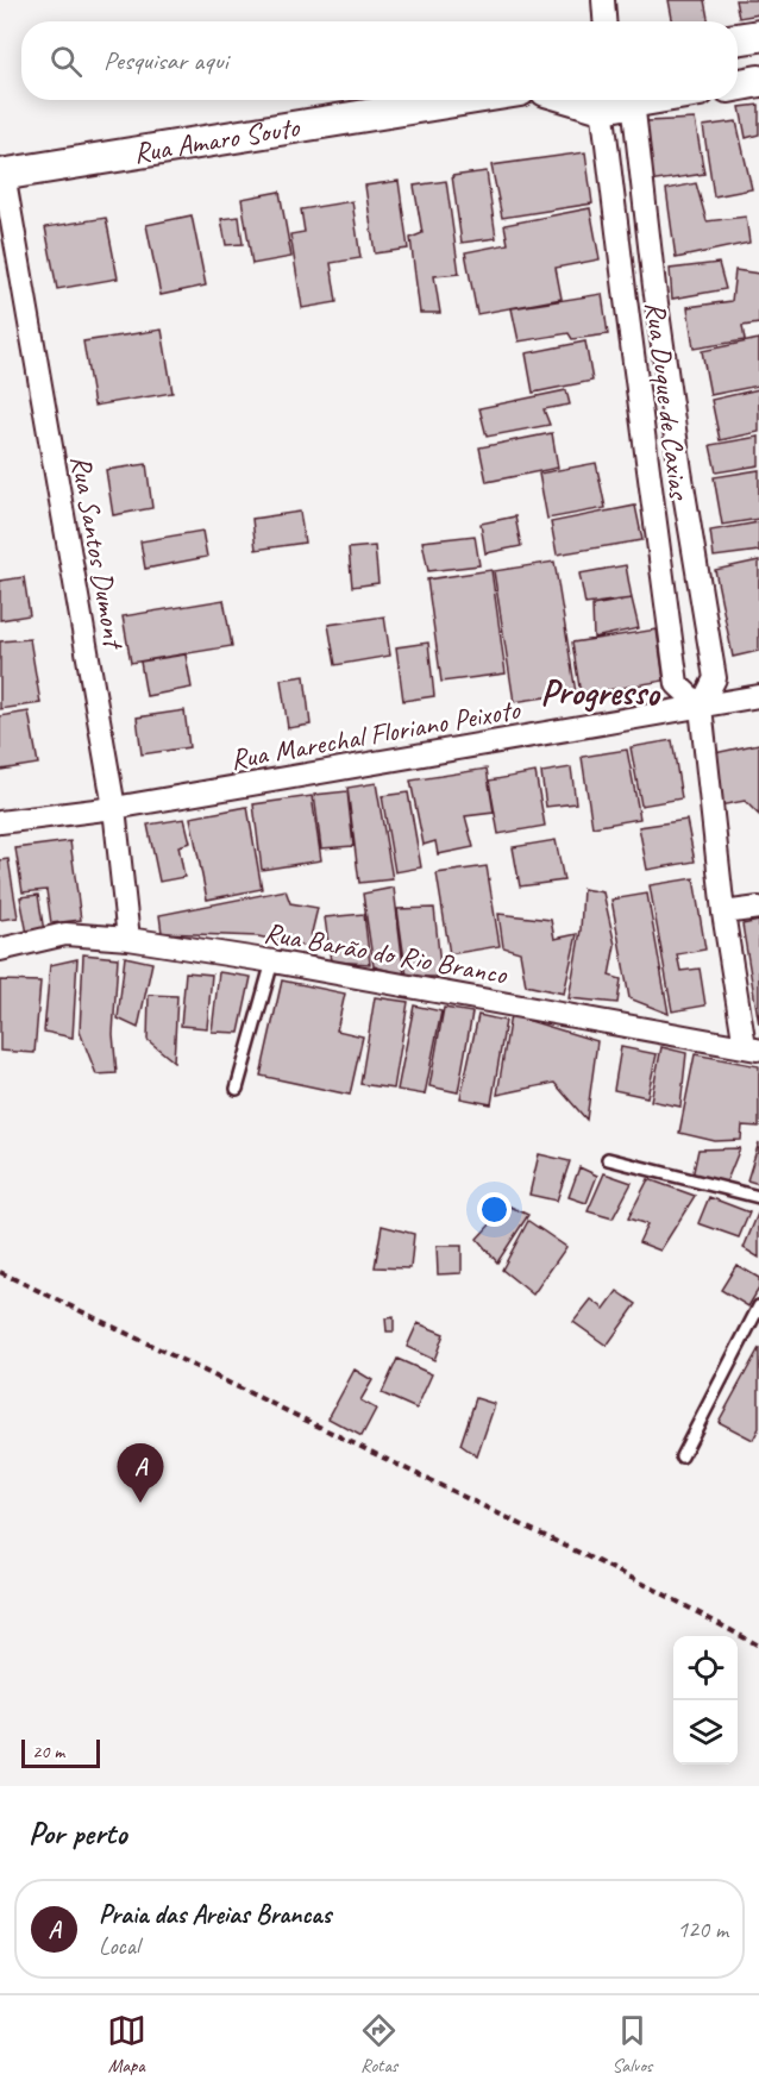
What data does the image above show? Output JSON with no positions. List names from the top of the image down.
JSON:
{
  "streets": {
    "street": [
      "Rua Amaro Souto",
      "Rua Duque de Caxias",
      "Rua Santos Dumont",
      "Rua Marechal Floriano Peixoto",
      "Rua Barão do Rio Branco"
    ]
  },
  "crossings": [
    ["Rua Amaro Souto", "Rua Santos Dumont"],
    ["Rua Duque de Caxias", "Rua Marechal Floriano Peixoto"],
    ["Rua Duque de Caxias", "Rua Barão do Rio Branco"],
    ["Rua Santos Dumont", "Rua Marechal Floriano Peixoto"],
    ["Rua Santos Dumont", "Rua Barão do Rio Branco"]
  ],
  "districts": ["Progresso"],
  "scale_bar": "20 m",
  "page": {
    "search": "Pesquisar aqui",
    "pins": "A",
    "scale": "20 m",
    "heading": "Por perto",
    "list": [
      {
        "mark": "A",
        "name": "Praia das Areias Brancas",
        "note": "Local",
        "value": "120 m"
      }
    ],
    "nav": ["Mapa", "Rotas", "Salvos"]
  }
}
